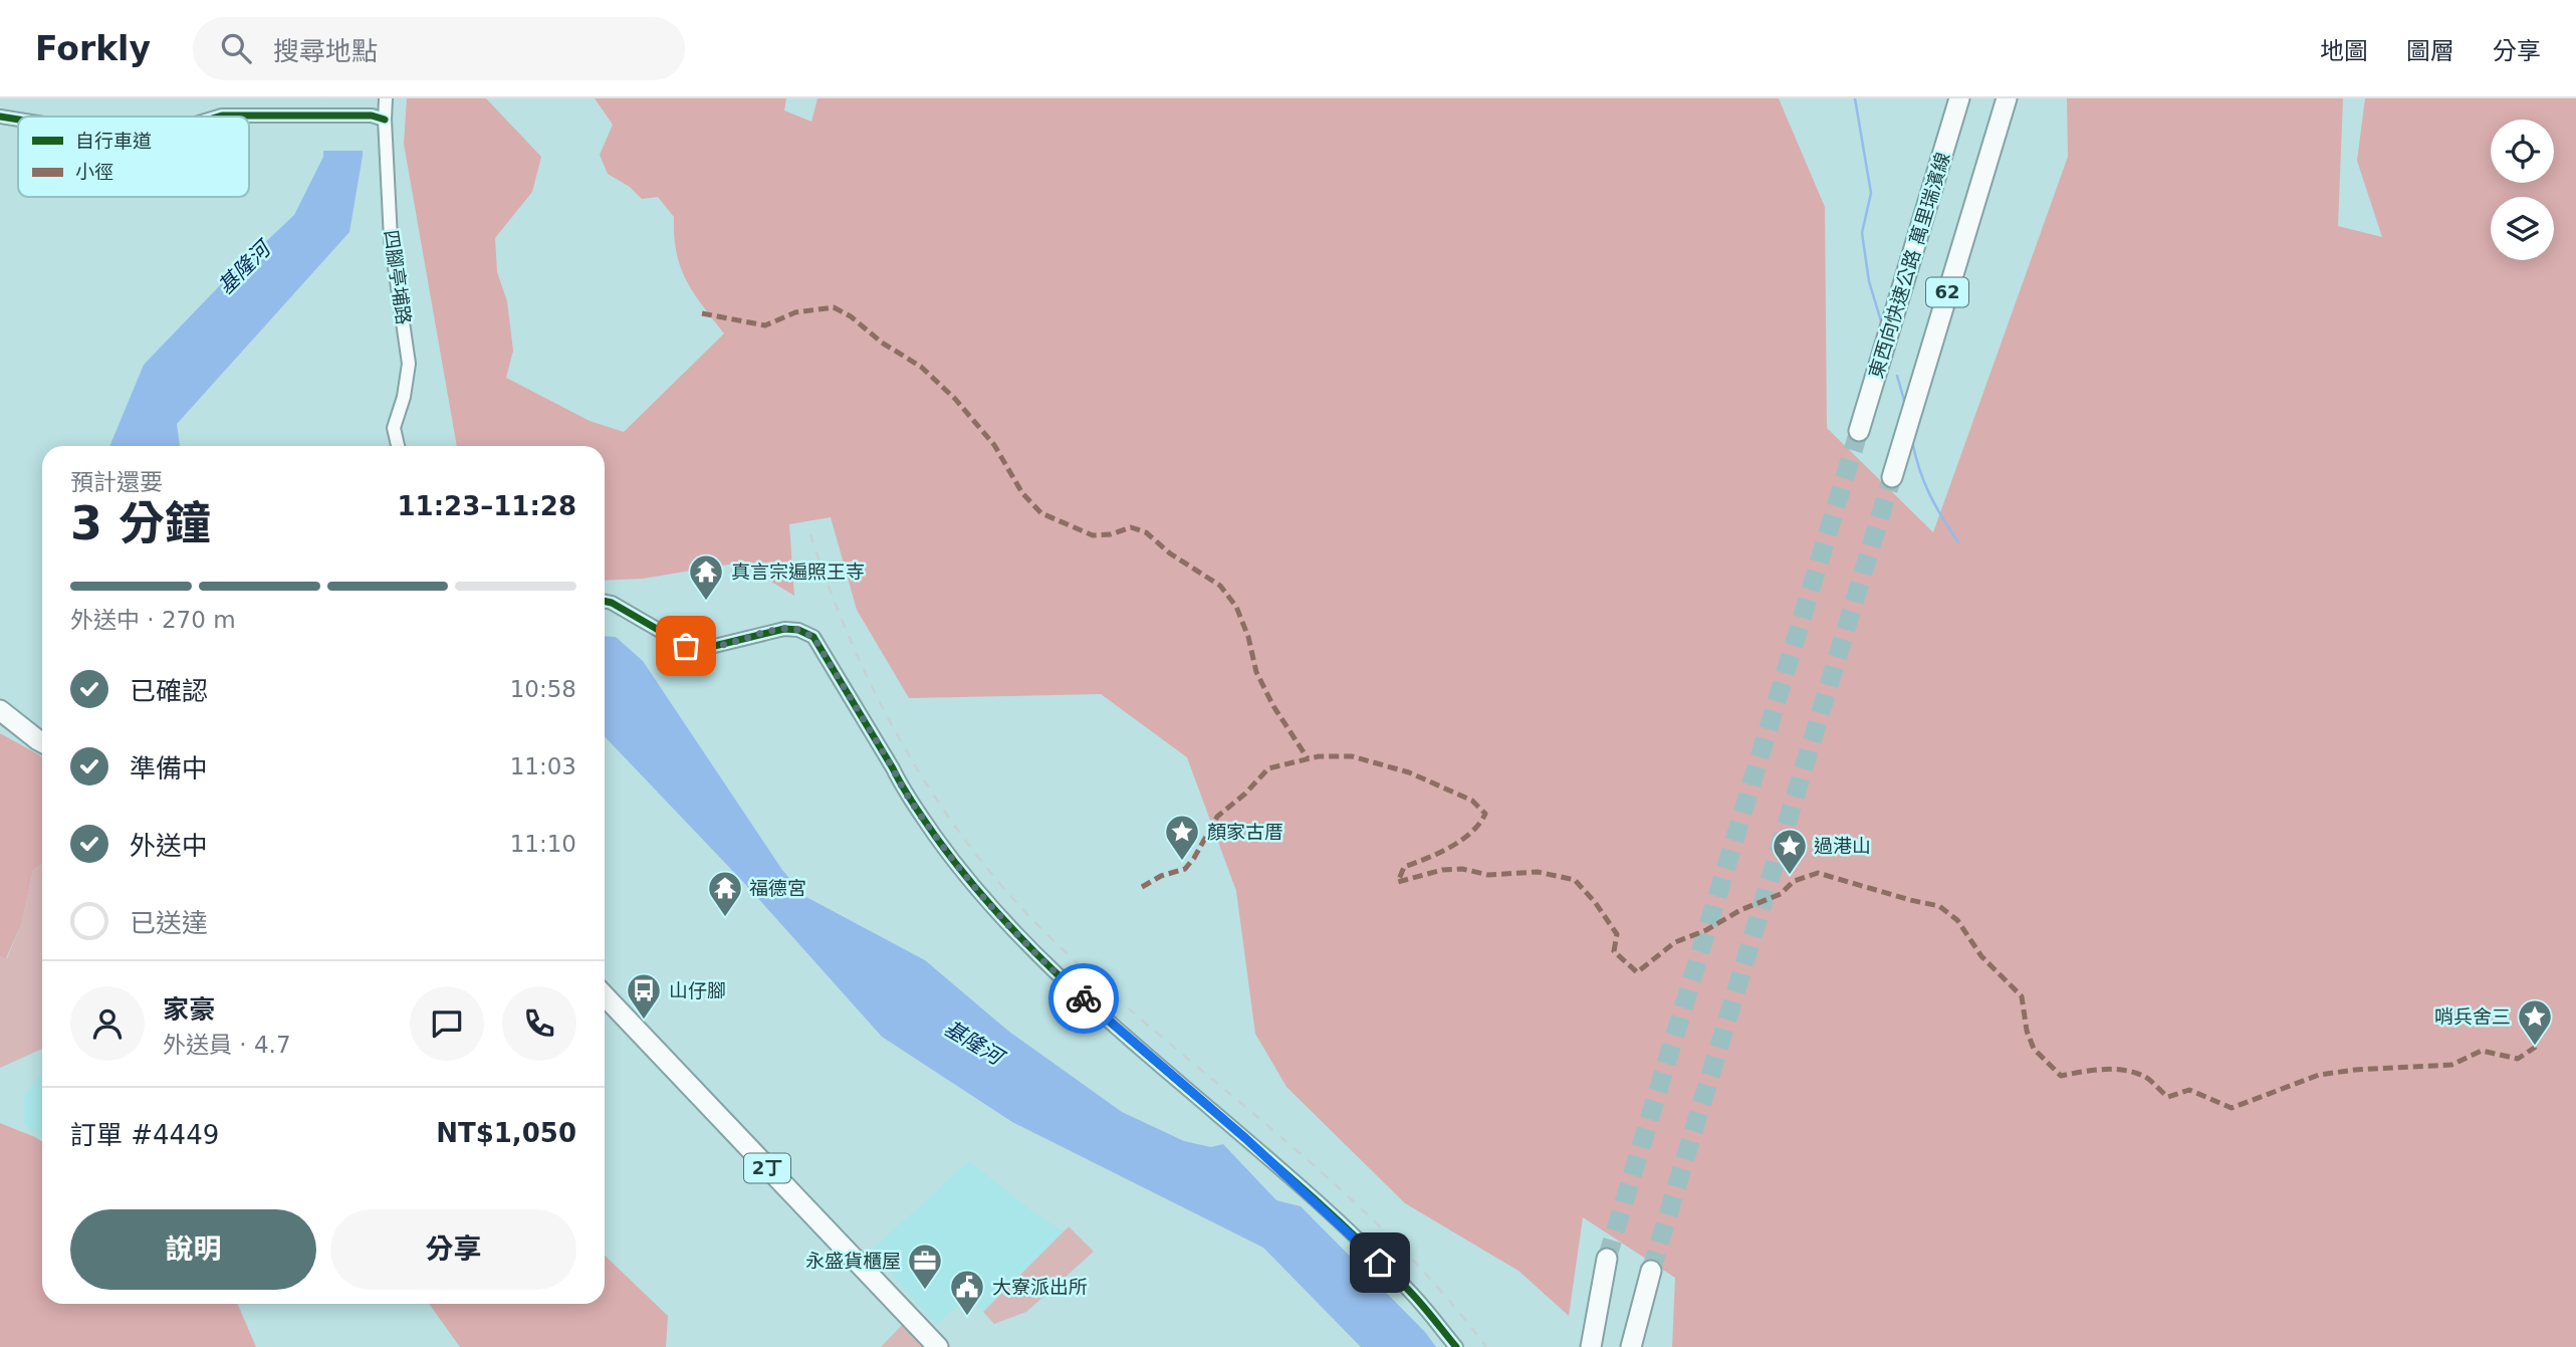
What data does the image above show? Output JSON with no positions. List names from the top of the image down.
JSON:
{
  "streets": {
    "main road": ["東西向快速公路 萬里瑞濱線", "62", "2丁"],
    "street": ["四腳亭埔路"]
  },
  "water": ["基隆河"],
  "places": {
    "temple": ["真言宗遍照王寺", "福德宮"],
    "place": ["顏家古厝", "過港山", "哨兵舍三"],
    "bus stop": ["山仔腳"],
    "office": ["永盛貨櫃屋"],
    "public building": ["大寮派出所"]
  },
  "legend": ["自行車道", "小徑"],
  "page": {
    "header": "Forkly",
    "search": "搜尋地點",
    "nav": ["地圖", "圖層", "分享"],
    "heading": ["3 分鐘", "預計還要", "11:23–11:28"],
    "panel": [
      "家豪",
      "外送員 · 4.7",
      "訂單 #4449",
      "NT$1,050"
    ],
    "bar": "外送中 · 270 m",
    "list": [
      ["已確認", "10:58"],
      ["準備中", "11:03"],
      ["外送中", "11:10"],
      "已送達"
    ],
    "buttons": ["說明", "分享"]
  }
}
